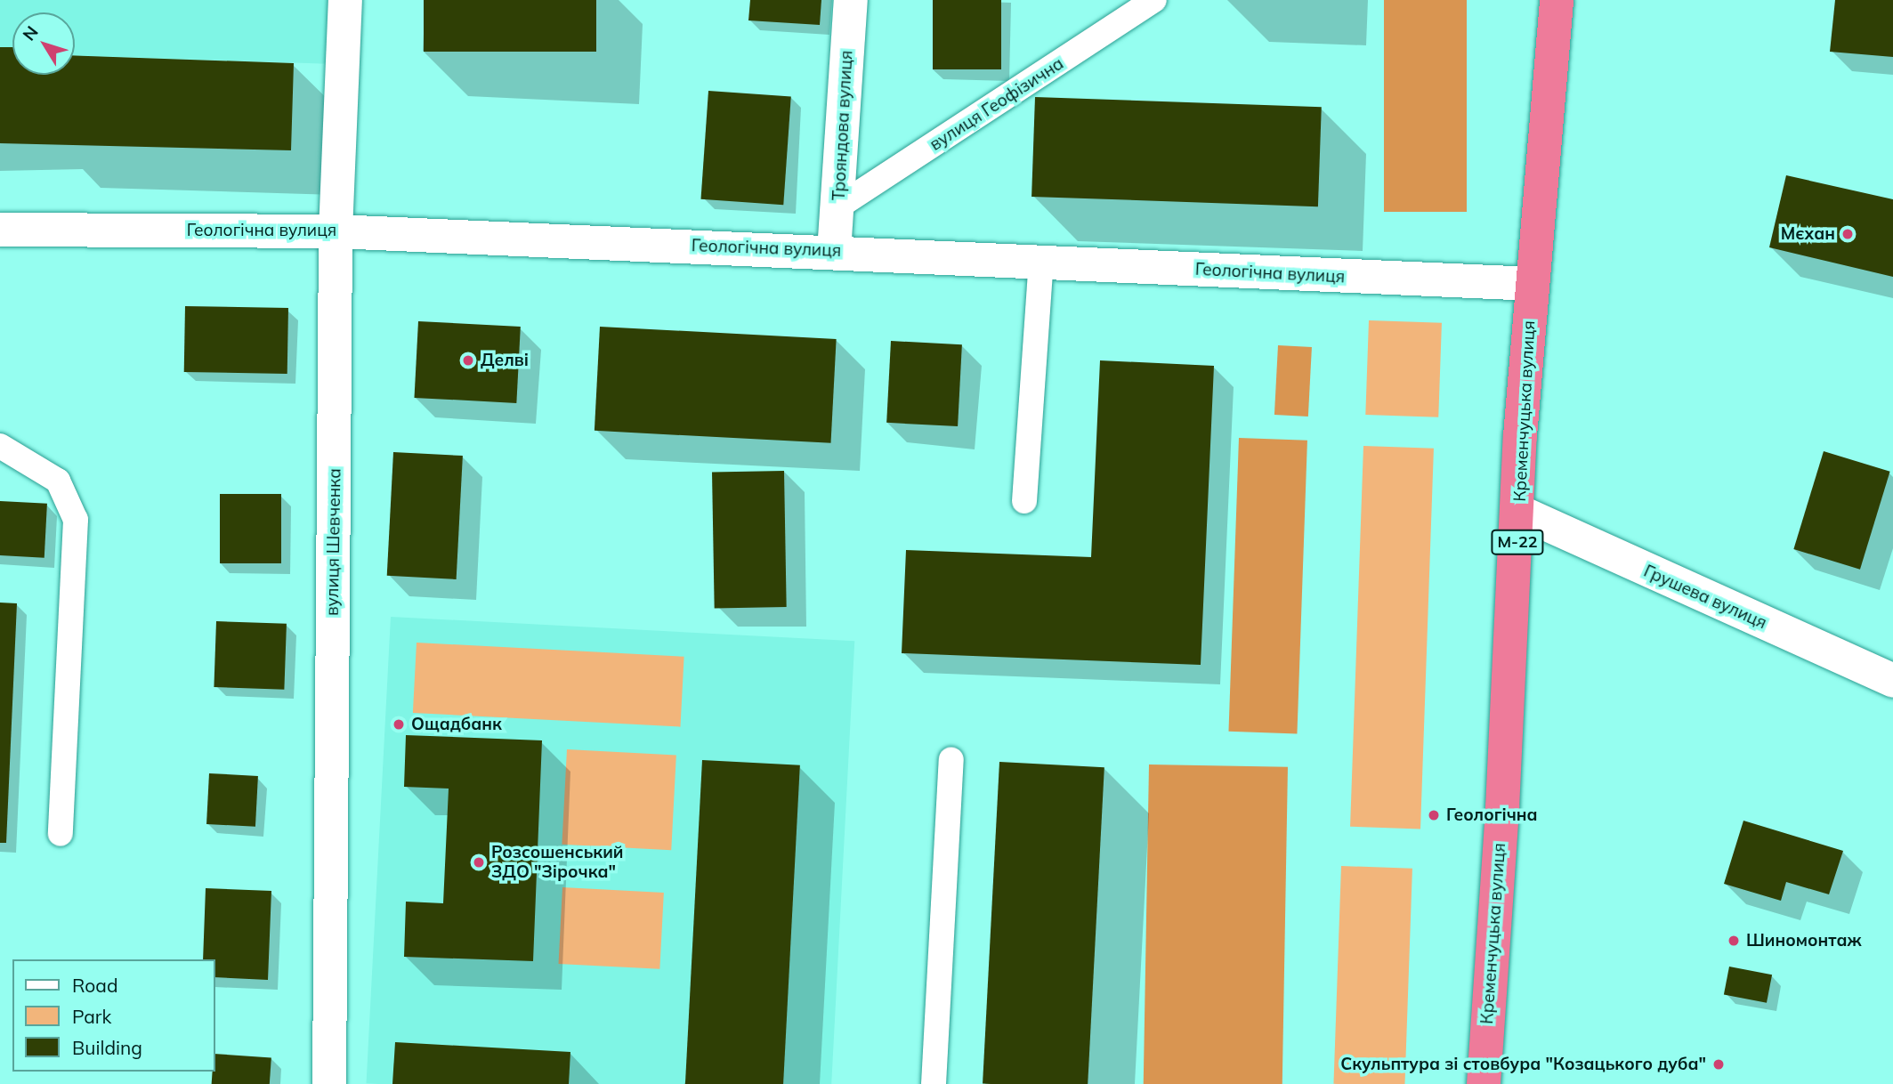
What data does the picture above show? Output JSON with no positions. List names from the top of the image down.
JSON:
{
  "streets": {
    "highway": ["Кременчуцька вулиця", "М-22"],
    "street": [
      "Трояндова вулиця",
      "Геологічна вулиця",
      "вулиця Шевченка",
      "Грушева вулиця"
    ],
    "lane": ["вулиця Геофізична"]
  },
  "crossings": [
    ["вулиця Геофізична", "Трояндова вулиця"],
    ["Трояндова вулиця", "Геологічна вулиця"],
    ["Геологічна вулиця", "Кременчуцька вулиця"],
    ["Геологічна вулиця", "вулиця Шевченка"],
    ["Кременчуцька вулиця", "Грушева вулиця"]
  ],
  "places": [
    "Мєхан",
    "Делві",
    "Ощадбанк",
    "Геологічна",
    "Розсошенський ЗДО \"Зірочка\"",
    "Шиномонтаж",
    "Скульптура зі стовбура \"Козацького дуба\""
  ],
  "legend": ["Road", "Park", "Building"],
  "north": "top left"
}
